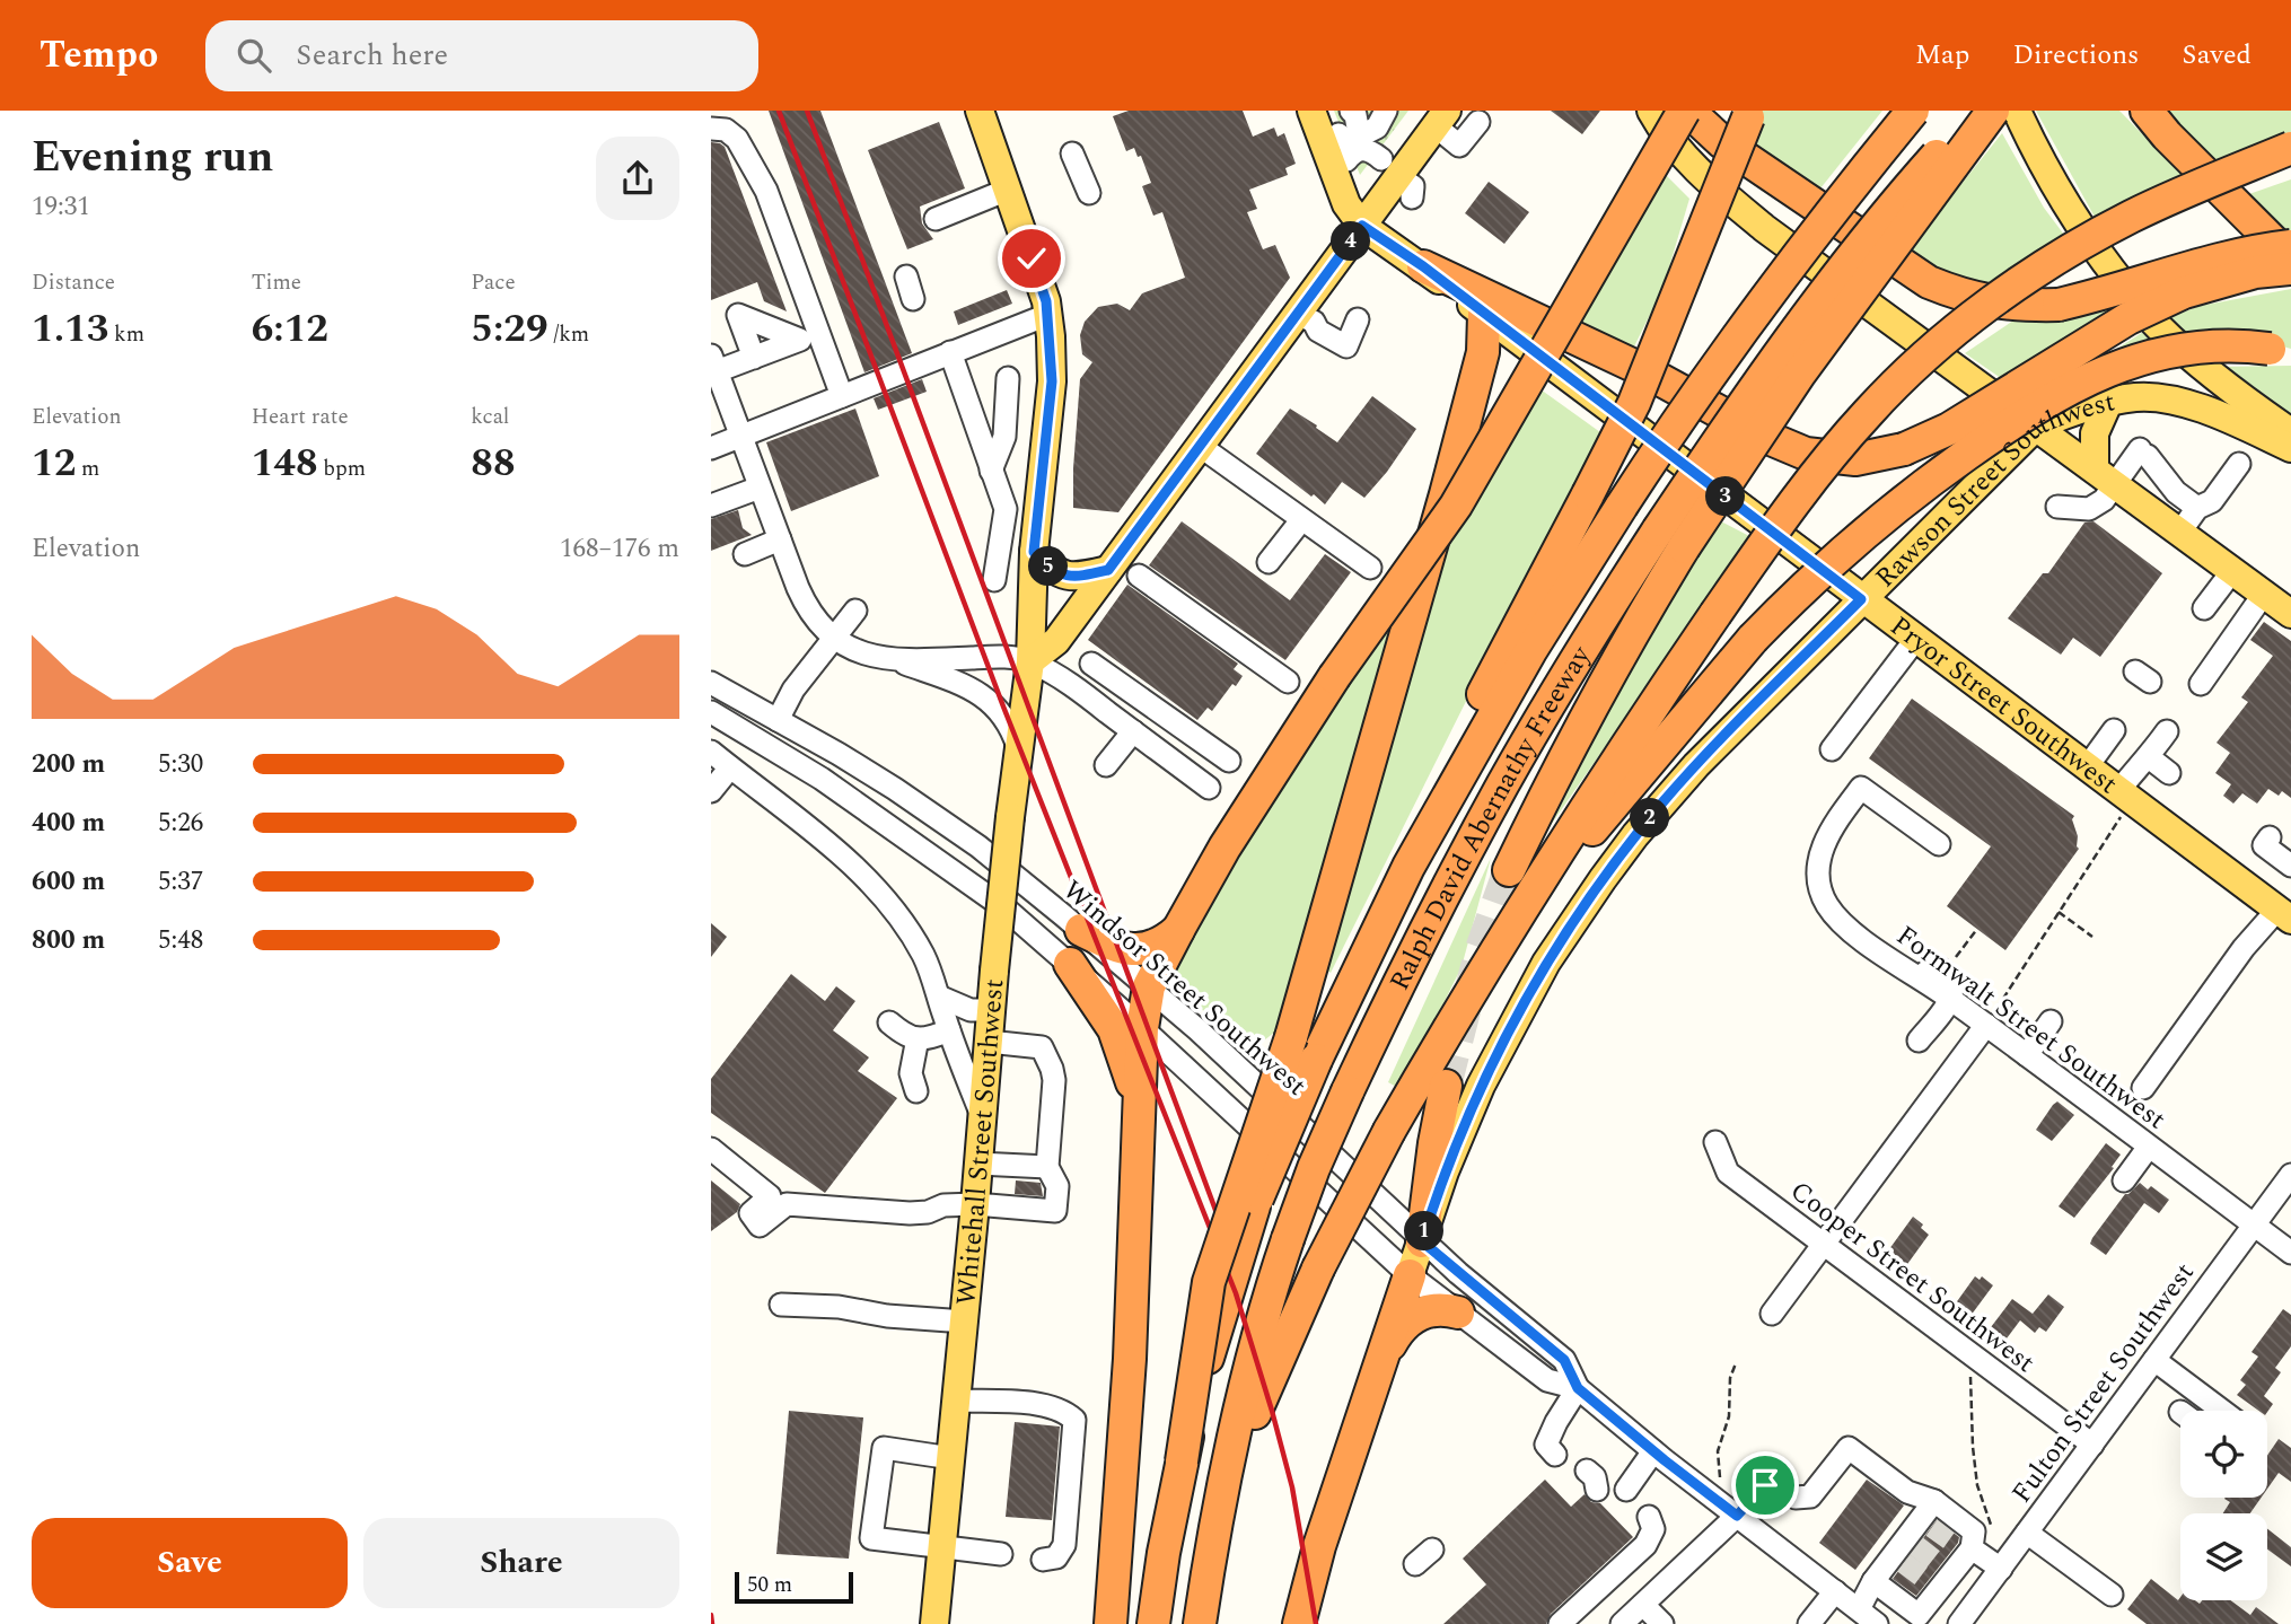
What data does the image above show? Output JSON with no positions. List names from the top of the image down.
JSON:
{
  "streets": {
    "highway": ["Ralph David Abernathy Freeway"],
    "main road": ["Rawson Street Southwest", "Pryor Street Southwest", "Whitehall Street Southwest"],
    "street": [
      "Windsor Street Southwest",
      "Formwalt Street Southwest",
      "Cooper Street Southwest",
      "Fulton Street Southwest"
    ]
  },
  "crossings": [
    ["Rawson Street Southwest", "Pryor Street Southwest"],
    ["Rawson Street Southwest", "Windsor Street Southwest"],
    ["Formwalt Street Southwest", "Fulton Street Southwest"],
    ["Cooper Street Southwest", "Fulton Street Southwest"]
  ],
  "scale_bar": "50 m",
  "page": {
    "header": "Tempo",
    "search": "Search here",
    "nav": ["Map", "Directions", "Saved"],
    "heading": ["Evening run", "19:31"],
    "pins": [
      "4",
      "3",
      "5",
      "2",
      "1"
    ],
    "stats": [
      ["Distance", "1.13 km"],
      ["Time", "6:12"],
      ["Pace", "5:29 /km"],
      ["Elevation", "12 m"],
      ["Heart rate", "148 bpm"],
      ["kcal", "88"]
    ],
    "chart": ["Elevation", "168–176 m"],
    "list": [
      {
        "name": "200 m",
        "note": "5:30"
      },
      {
        "name": "400 m",
        "note": "5:26"
      },
      {
        "name": "600 m",
        "note": "5:37"
      },
      {
        "name": "800 m",
        "note": "5:48"
      }
    ],
    "buttons": ["Save", "Share"],
    "scale": "50 m"
  }
}
